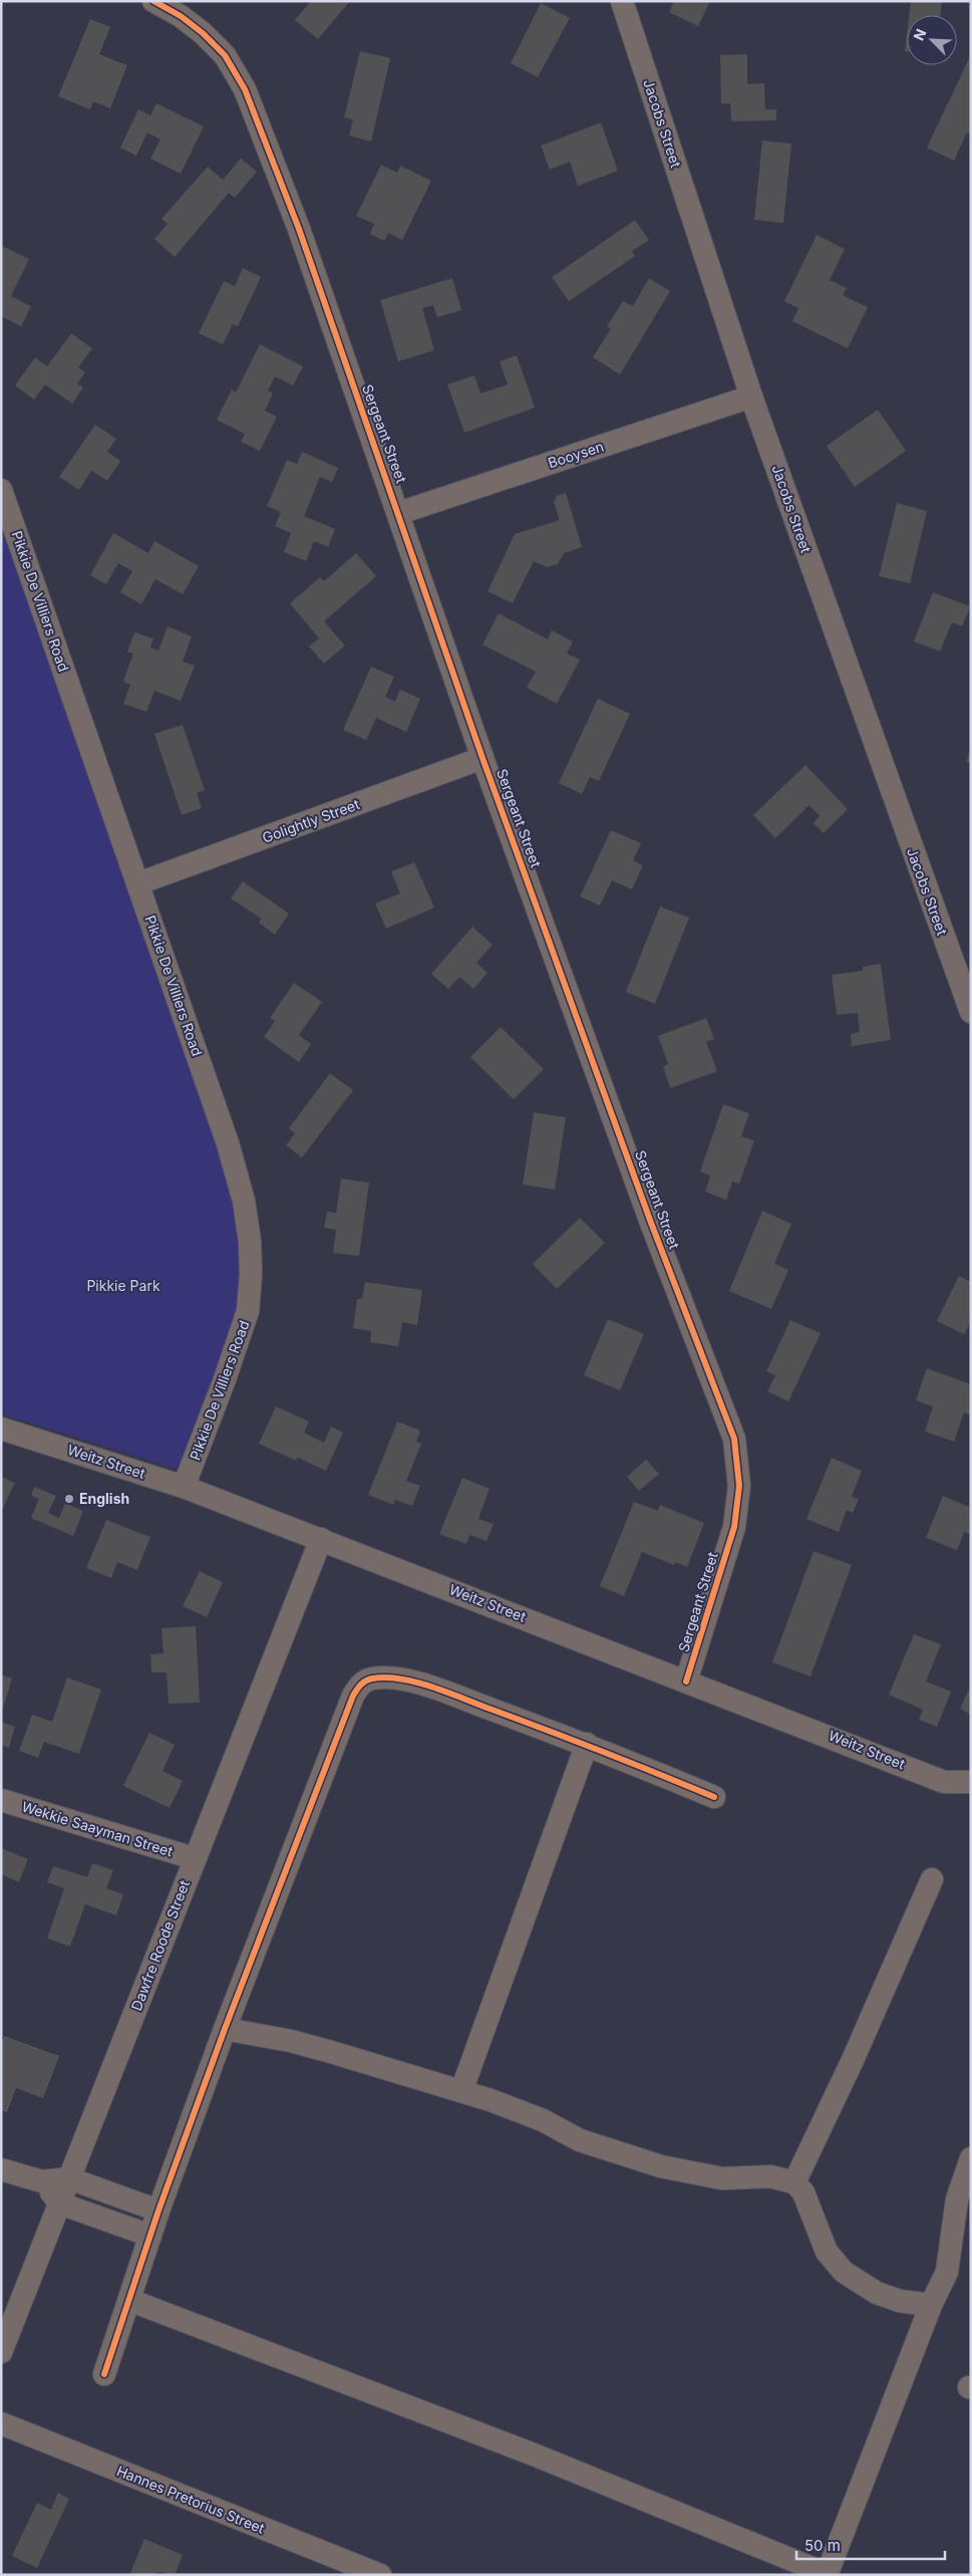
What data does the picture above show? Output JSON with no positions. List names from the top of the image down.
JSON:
{
  "streets": {
    "street": [
      "Jacobs Street",
      "Sergeant Street",
      "Booysen",
      "Pikkie De Villiers Road",
      "Golightly Street",
      "Weitz Street",
      "Wekkie Saayman Street",
      "Dawfre Roode Street",
      "Hannes Pretorius Street"
    ]
  },
  "crossings": [
    ["Jacobs Street", "Booysen"],
    ["Sergeant Street", "Booysen"],
    ["Sergeant Street", "Golightly Street"],
    ["Sergeant Street", "Weitz Street"],
    ["Pikkie De Villiers Road", "Golightly Street"],
    ["Pikkie De Villiers Road", "Weitz Street"],
    ["Weitz Street", "Dawfre Roode Street"],
    ["Wekkie Saayman Street", "Dawfre Roode Street"]
  ],
  "parks": ["Pikkie Park"],
  "places": ["English"],
  "scale_bar": "50 m",
  "north": "top left"
}
